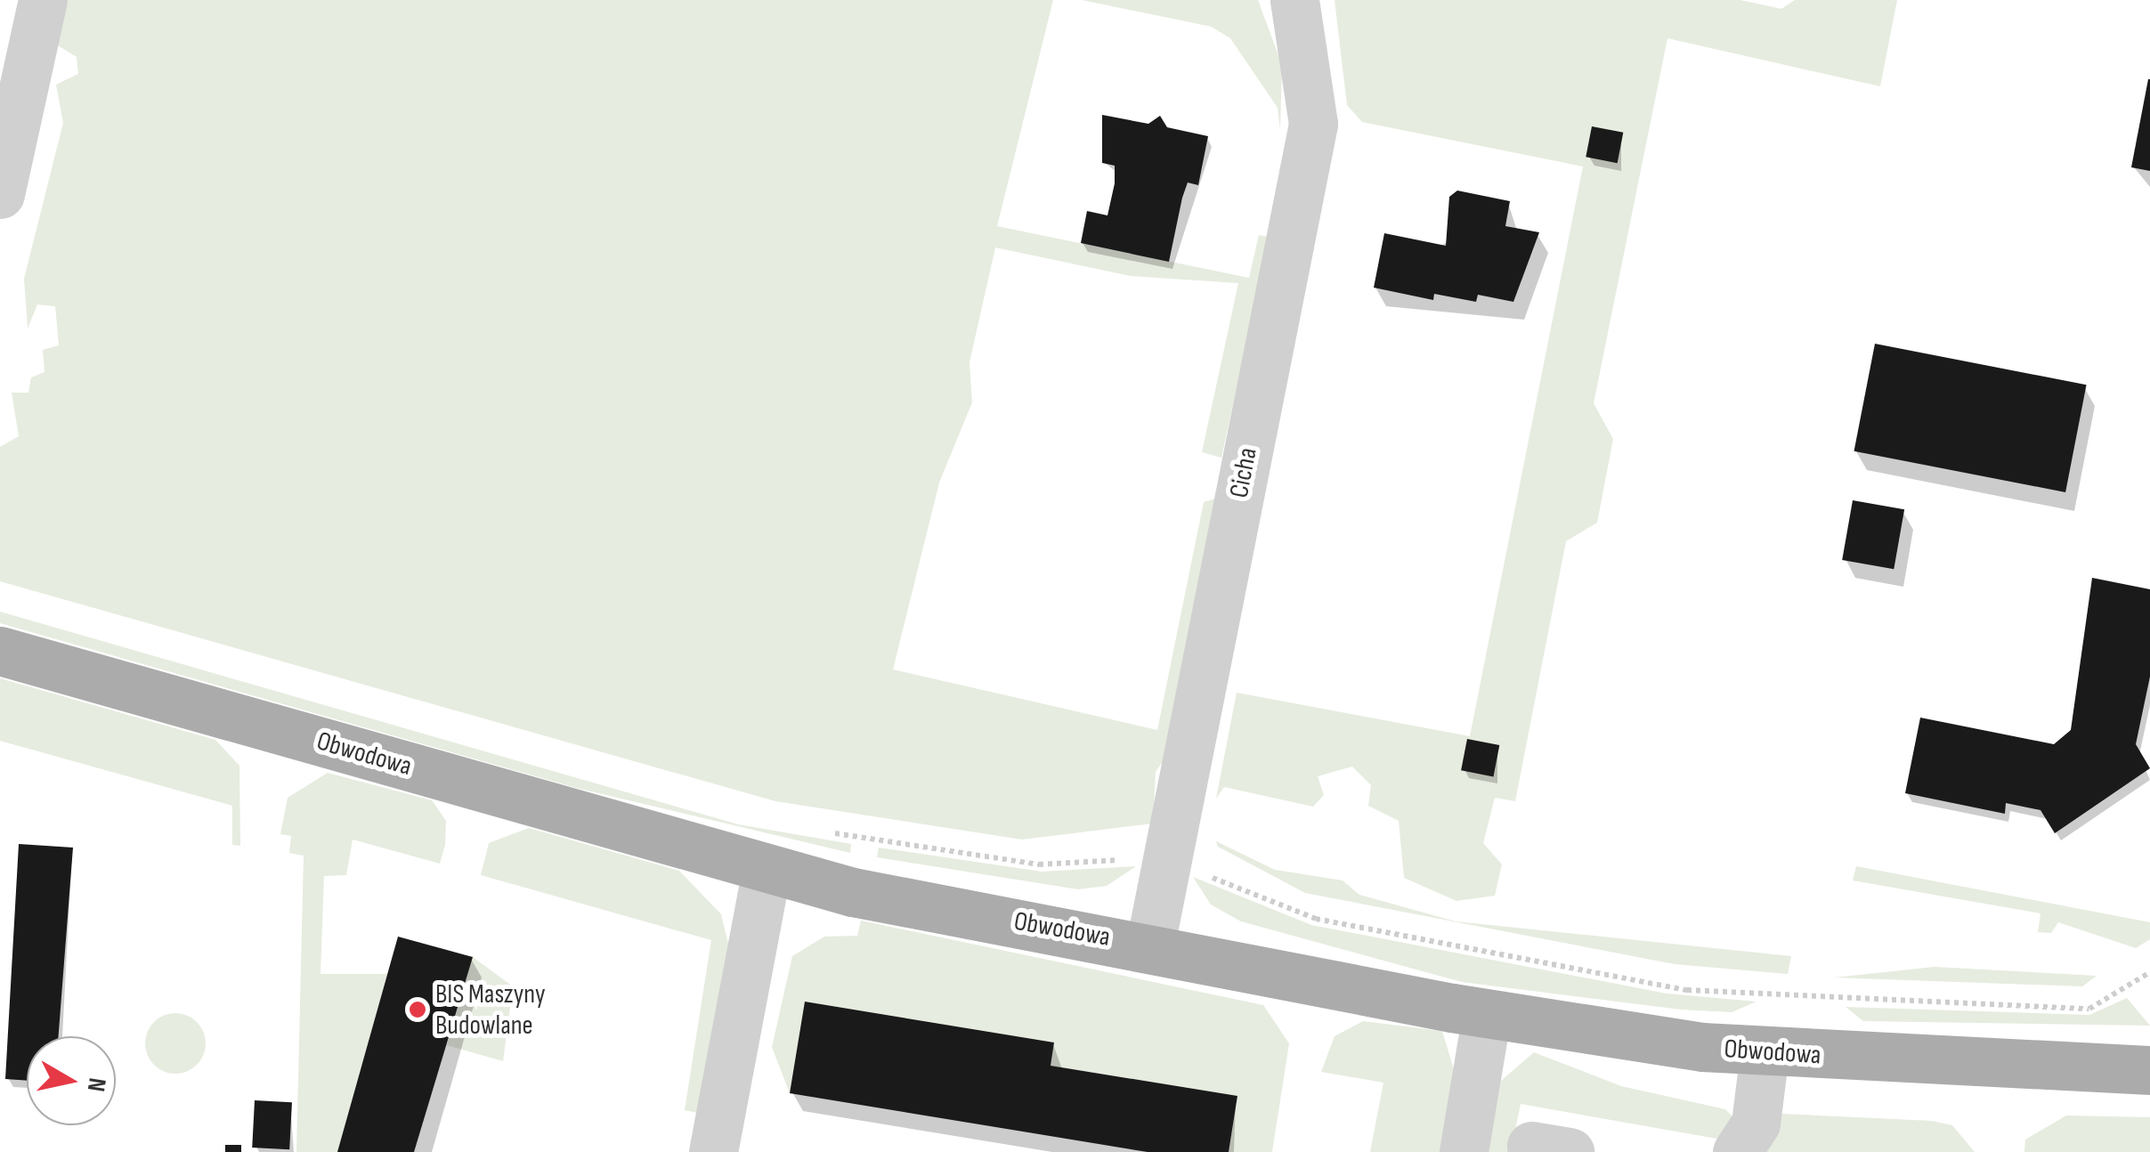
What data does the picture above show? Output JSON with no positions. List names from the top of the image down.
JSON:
{
  "streets": {
    "main road": ["Obwodowa"],
    "street": ["Cicha"]
  },
  "crossings": [
    ["Cicha", "Obwodowa"]
  ],
  "places": ["BIS Maszyny Budowlane"],
  "north": "right"
}
